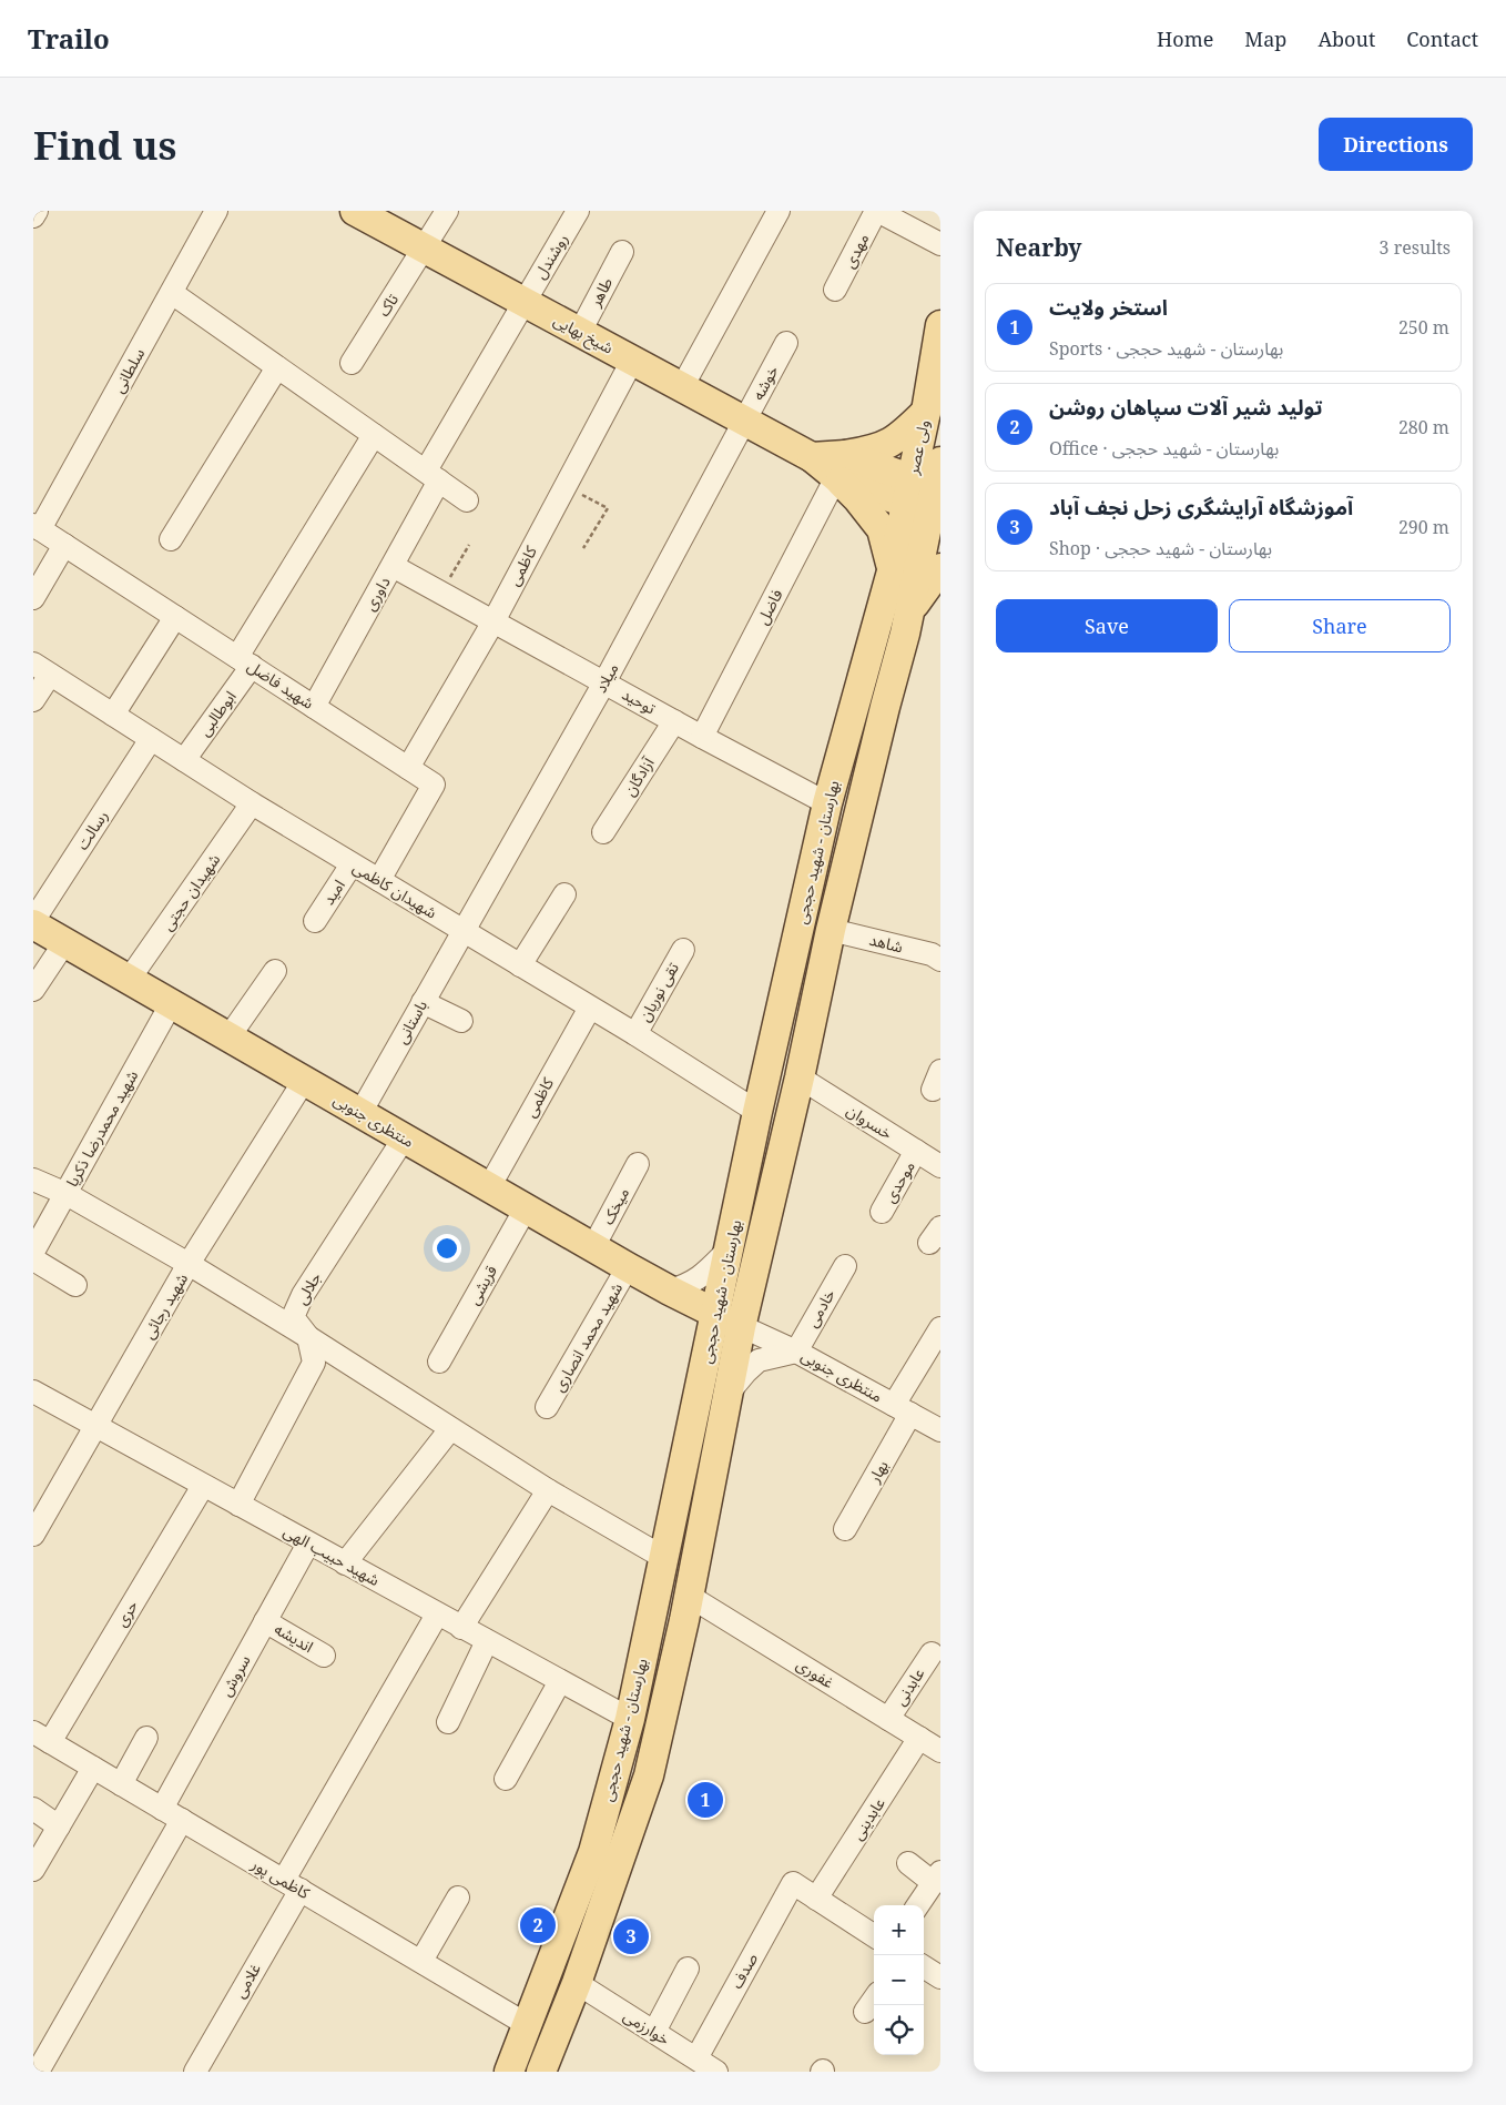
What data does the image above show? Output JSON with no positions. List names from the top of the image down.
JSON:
{
  "streets": {
    "main road": [
      "شیخ بهایی",
      "ولی عصر",
      "بهارستان - شهید حججی",
      "منتظری جنوبی"
    ],
    "street": [
      "مهدی",
      "روشندل",
      "طاهر",
      "تاک",
      "سلطانی",
      "خوشه",
      "کاظمی",
      "داوری",
      "فاضل",
      "میلاد",
      "شهید فاضل",
      "توحید",
      "ابوطالبی",
      "آزادگان",
      "رسالت",
      "شهیدان کاظمی",
      "شهیدان حجتی",
      "امید",
      "شاهد",
      "تقی نوریان",
      "باستانی",
      "خسروان",
      "شهید محمدرضا ذکریا",
      "موحدی",
      "میخک",
      "قریشی",
      "جلالی",
      "شهید رجائی",
      "خادمی",
      "شهید محمد انصاری",
      "بهار",
      "شهید حبیب الهی",
      "حری",
      "اندیشه",
      "غفوری",
      "سروش",
      "عابدنی",
      "عابدینی",
      "کاظمی پور",
      "صدف",
      "غلامی",
      "خوارزمی"
    ]
  },
  "crossings": [
    ["روشندل", "شیخ بهایی"],
    ["روشندل", "داوری"],
    ["طاهر", "شیخ بهایی"],
    ["تاک", "شیخ بهایی"],
    ["شیخ بهایی", "خوشه"],
    ["شیخ بهایی", "کاظمی"],
    ["شیخ بهایی", "داوری"],
    ["شیخ بهایی", "فاضل"],
    ["شیخ بهایی", "میلاد"],
    ["سلطانی", "شهید فاضل"],
    ["خوشه", "میلاد"],
    ["ولی عصر", "بهارستان - شهید حججی"],
    ["کاظمی", "شهید فاضل"],
    ["کاظمی", "توحید"],
    ["کاظمی", "شهیدان کاظمی"],
    ["کاظمی", "منتظری جنوبی"],
    ["داوری", "شهید فاضل"],
    ["داوری", "توحید"],
    ["فاضل", "توحید"],
    ["میلاد", "توحید"],
    ["میلاد", "شهیدان کاظمی"],
    ["میلاد", "باستانی"],
    ["شهید فاضل", "ابوطالبی"],
    ["شهید فاضل", "شهیدان کاظمی"],
    ["توحید", "آزادگان"],
    ["توحید", "بهارستان - شهید حججی"],
    ["ابوطالبی", "شهیدان کاظمی"],
    ["رسالت", "شهیدان کاظمی"],
    ["رسالت", "منتظری جنوبی"],
    ["بهارستان - شهید حججی", "شهیدان کاظمی"],
    ["بهارستان - شهید حججی", "شاهد"],
    ["بهارستان - شهید حججی", "منتظری جنوبی"],
    ["بهارستان - شهید حججی", "خسروان"],
    ["بهارستان - شهید حججی", "شهید حبیب الهی"],
    ["بهارستان - شهید حججی", "غفوری"],
    ["بهارستان - شهید حججی", "کاظمی پور"],
    ["بهارستان - شهید حججی", "خوارزمی"],
    ["شهیدان کاظمی", "شهیدان حجتی"],
    ["شهیدان کاظمی", "امید"],
    ["شهیدان کاظمی", "تقی نوریان"],
    ["شهیدان کاظمی", "باستانی"],
    ["شهیدان حجتی", "منتظری جنوبی"],
    ["باستانی", "منتظری جنوبی"],
    ["منتظری جنوبی", "شهید محمدرضا ذکریا"],
    ["منتظری جنوبی", "میخک"],
    ["منتظری جنوبی", "قریشی"],
    ["منتظری جنوبی", "جلالی"],
    ["منتظری جنوبی", "شهید رجائی"],
    ["منتظری جنوبی", "خادمی"],
    ["منتظری جنوبی", "شهید محمد انصاری"],
    ["منتظری جنوبی", "بهار"],
    ["خسروان", "موحدی"],
    ["جلالی", "شهید حبیب الهی"],
    ["شهید رجائی", "شهید حبیب الهی"],
    ["شهید حبیب الهی", "حری"],
    ["شهید حبیب الهی", "سروش"],
    ["شهید حبیب الهی", "غلامی"],
    ["حری", "کاظمی پور"],
    ["اندیشه", "سروش"],
    ["غفوری", "عابدنی"],
    ["غفوری", "عابدینی"],
    ["سروش", "کاظمی پور"],
    ["عابدینی", "صدف"],
    ["کاظمی پور", "غلامی"],
    ["صدف", "خوارزمی"]
  ],
  "page": {
    "header": "Trailo",
    "nav": [
      "Home",
      "Map",
      "About",
      "Contact"
    ],
    "buttons": [
      "Directions",
      ["Save", "Share"]
    ],
    "title": "Find us",
    "heading": ["Nearby", "3 results"],
    "list": [
      {
        "mark": "1",
        "name": "استخر ولایت",
        "note": "Sports · بهارستان - شهید حججی",
        "value": "250 m"
      },
      {
        "mark": "2",
        "name": "تولید شیر آلات سپاهان روشن",
        "note": "Office · بهارستان - شهید حججی",
        "value": "280 m"
      },
      {
        "mark": "3",
        "name": "آموزشگاه آرایشگری زحل نجف آباد",
        "note": "Shop · بهارستان - شهید حججی",
        "value": "290 m"
      }
    ],
    "pins": ["1", "2", "3"],
    "map_buttons": ["+", "−"]
  }
}
